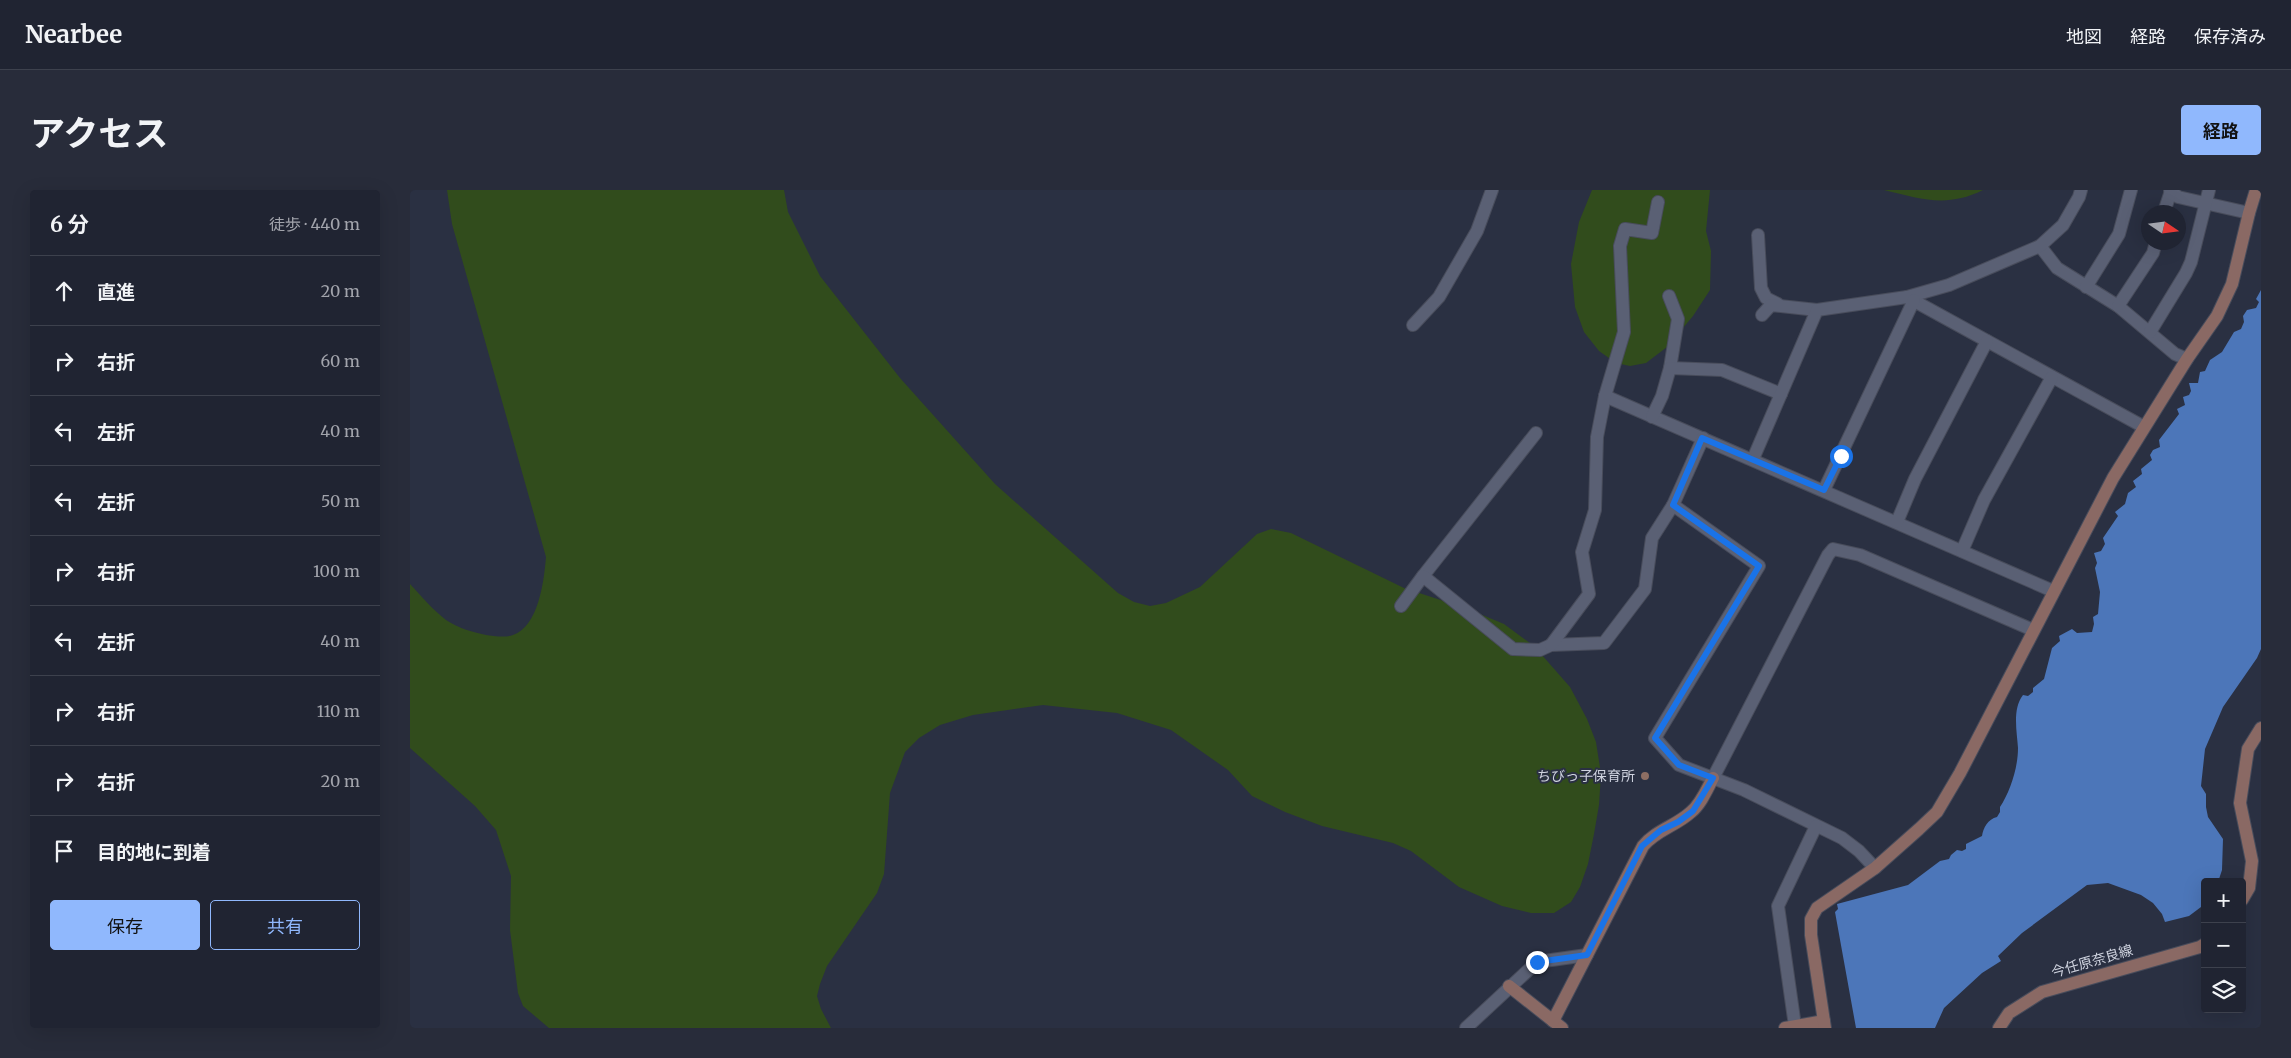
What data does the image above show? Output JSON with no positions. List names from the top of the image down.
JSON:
{
  "streets": {
    "street": ["今任原奈良線"]
  },
  "places": ["ちびっ子保育所"],
  "north": "right",
  "page": {
    "header": "Nearbee",
    "nav": ["地図", "経路", "保存済み"],
    "title": "アクセス",
    "buttons": [
      "経路",
      ["保存", "共有"]
    ],
    "heading": ["6 分", "徒歩 · 440 m"],
    "list": [
      ["直進", "20 m"],
      ["右折", "60 m"],
      ["左折", "40 m"],
      ["左折", "50 m"],
      ["右折", "100 m"],
      ["左折", "40 m"],
      ["右折", "110 m"],
      ["右折", "20 m"],
      "目的地に到着"
    ],
    "map_buttons": ["+", "−"]
  }
}
